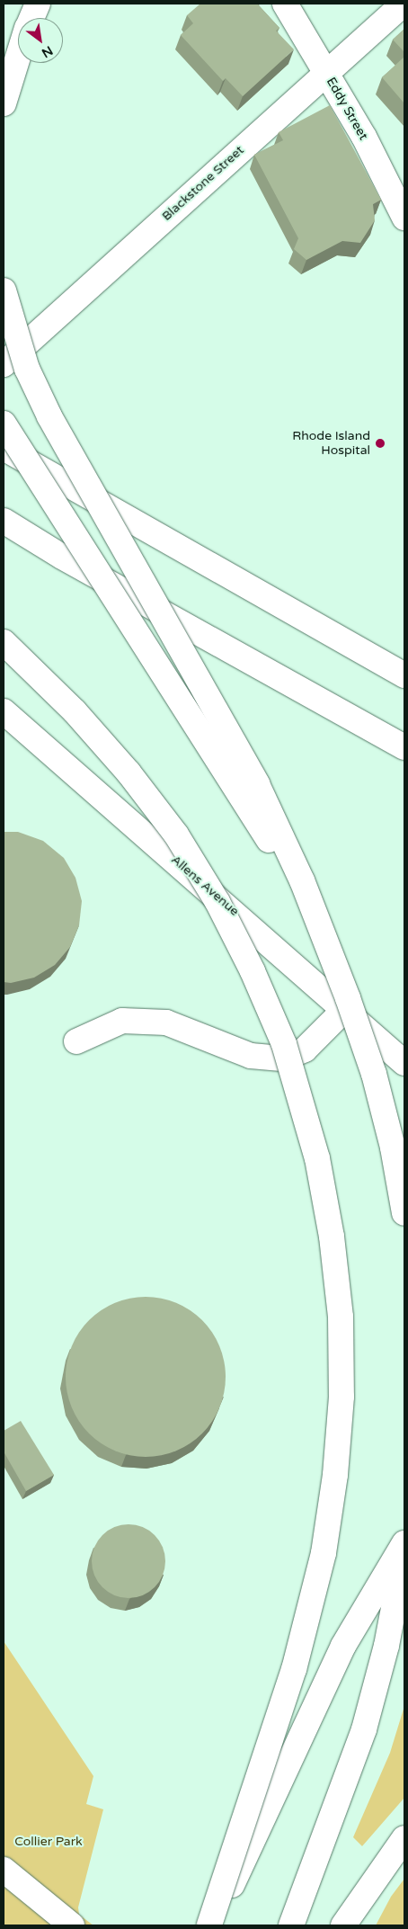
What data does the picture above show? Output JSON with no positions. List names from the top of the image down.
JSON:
{
  "streets": {
    "main road": ["Eddy Street", "Blackstone Street", "Allens Avenue"]
  },
  "crossings": [
    ["Eddy Street", "Blackstone Street"]
  ],
  "parks": ["Collier Park"],
  "places": ["Rhode Island Hospital"],
  "north": "bottom right"
}
